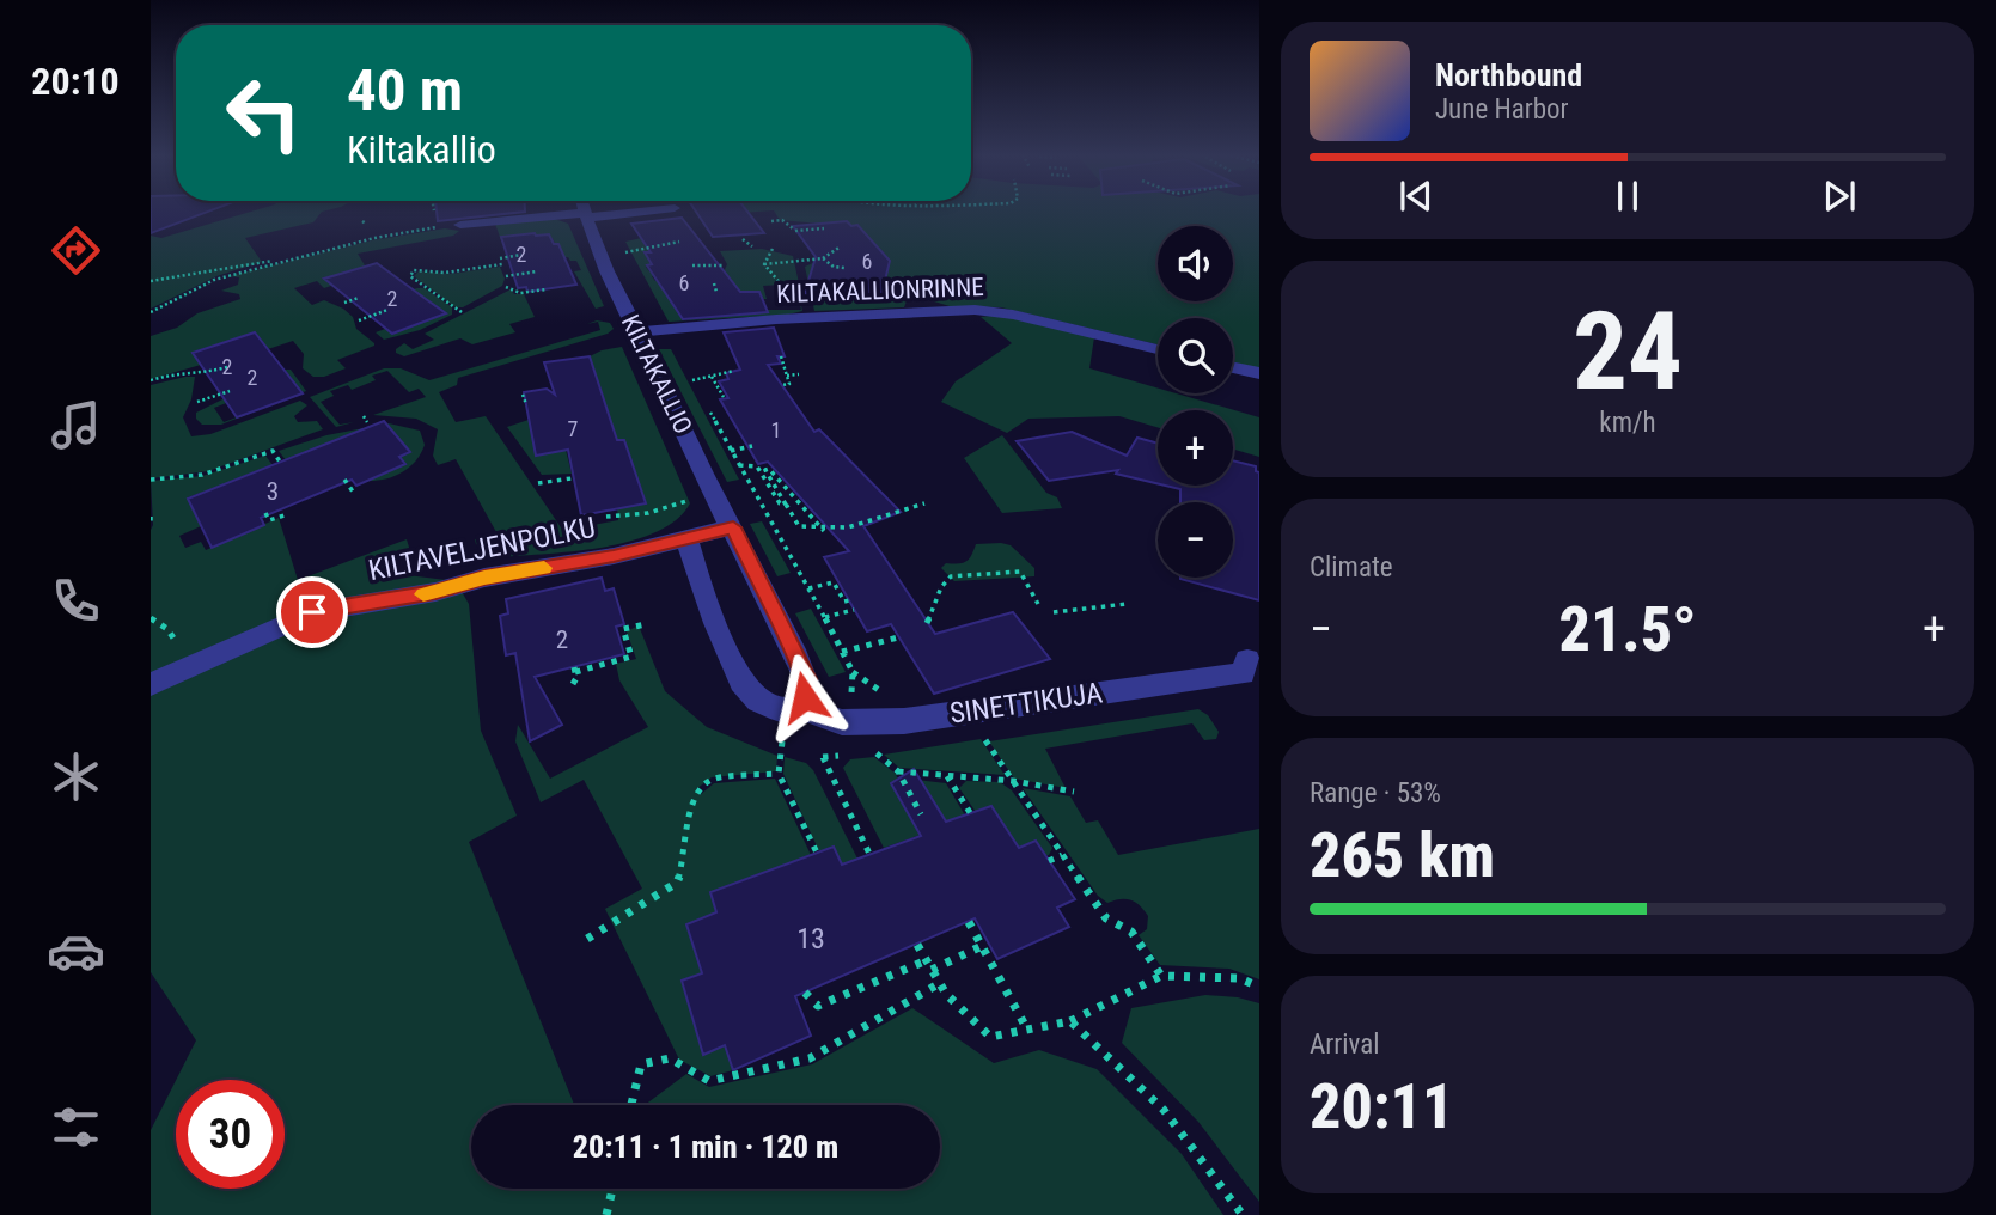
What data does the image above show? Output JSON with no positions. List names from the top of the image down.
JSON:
{
  "streets": {
    "street": [
      "KILTAKALLIONRINNE",
      "KILTAKALLIO",
      "KILTAVELJENPOLKU",
      "SINETTIKUJA"
    ]
  },
  "crossings": [
    ["KILTAKALLIONRINNE", "KILTAKALLIO"],
    ["KILTAKALLIO", "SINETTIKUJA"]
  ],
  "house_numbers": [
    "2",
    "6",
    "6",
    "2",
    "2",
    "2",
    "7",
    "1",
    "3",
    "2",
    "13"
  ],
  "page": {
    "tabs": "20:10",
    "turn": ["40 m", "Kiltakallio"],
    "song": ["Northbound", "June Harbor"],
    "map_buttons": ["+", "−"],
    "tile": [
      ["24", "km/h"],
      "Climate",
      ["Range · 53%", "265 km"],
      ["Arrival", "20:11"]
    ],
    "heat": ["−", "21.5°", "+"],
    "limit": "30",
    "trip": "20:11 · 1 min · 120 m"
  }
}
